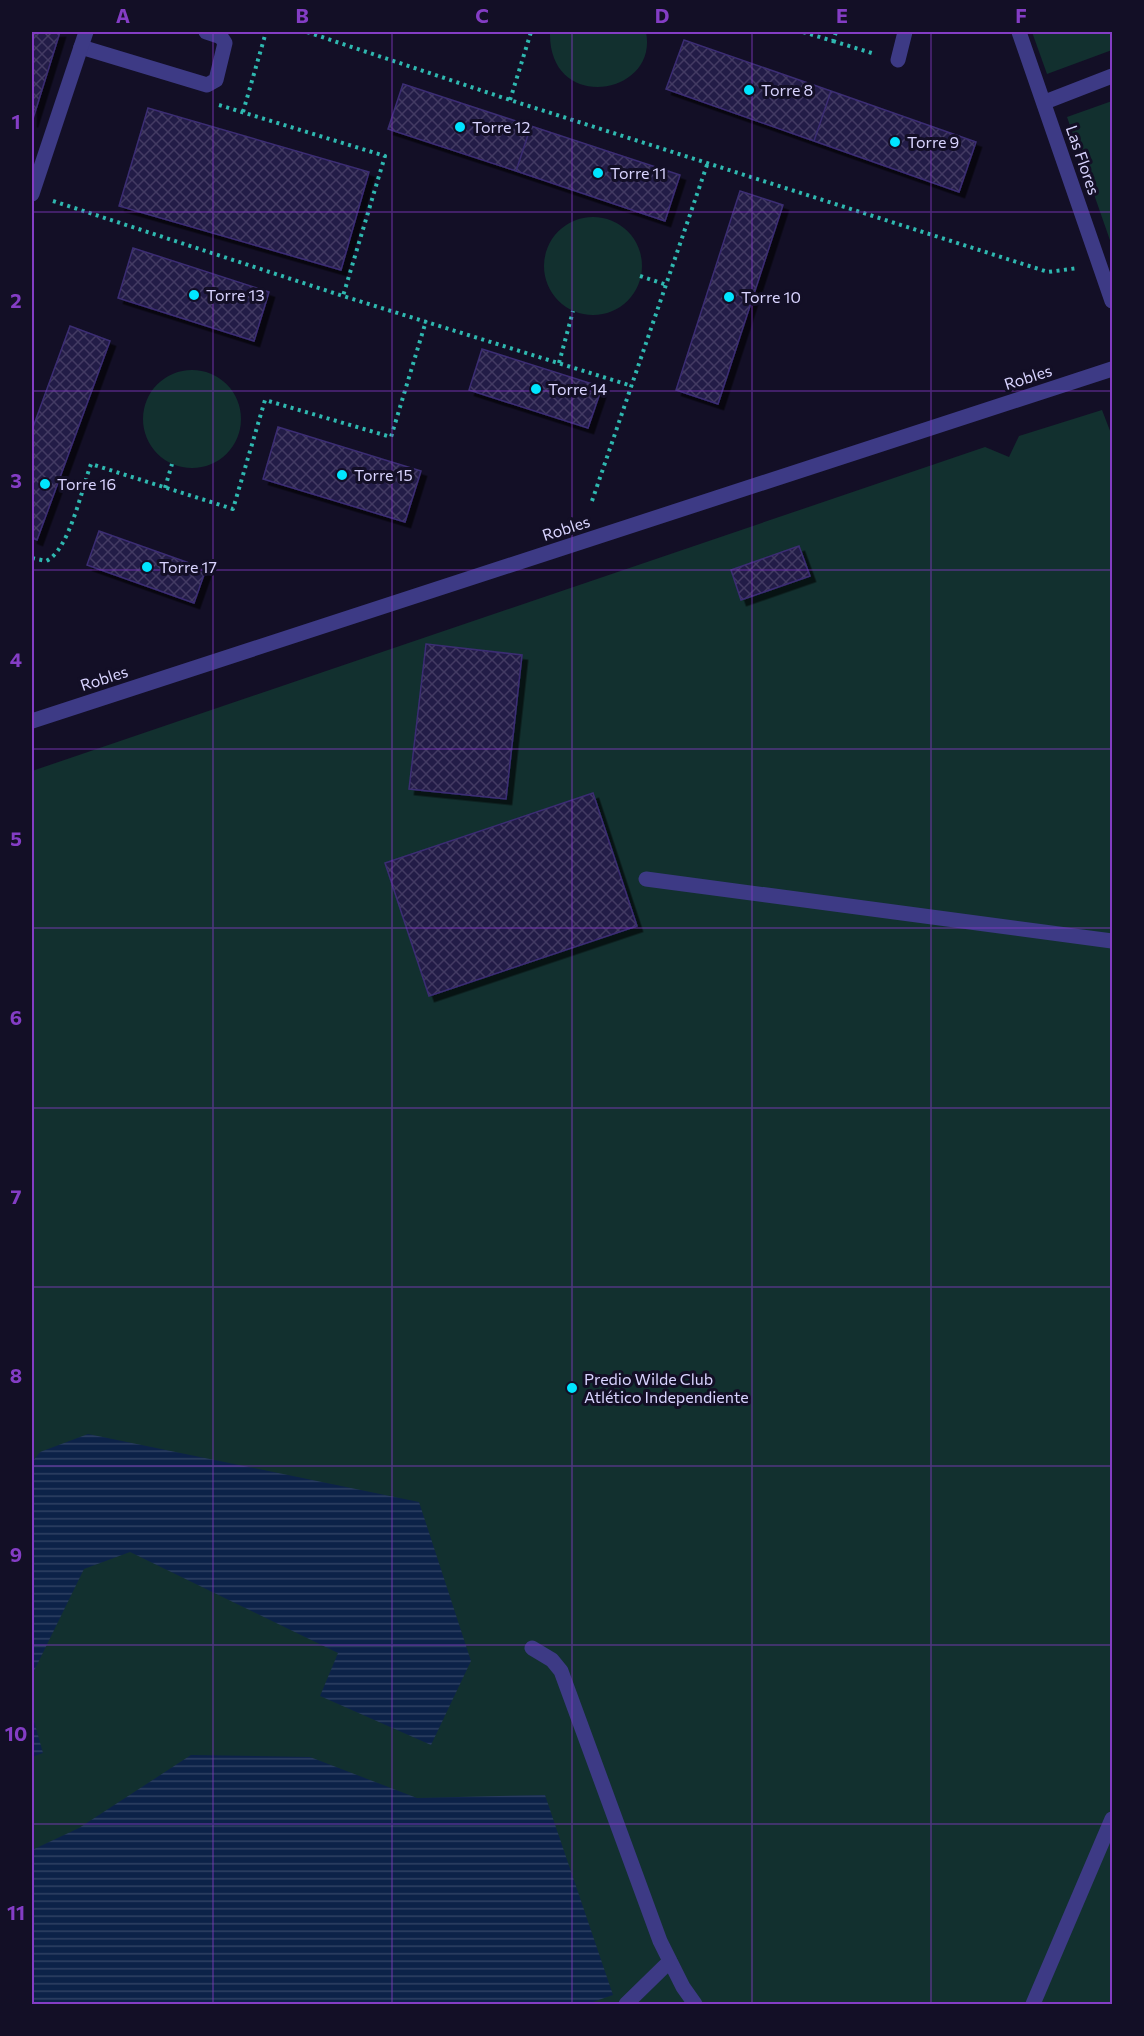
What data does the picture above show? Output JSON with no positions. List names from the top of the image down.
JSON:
{
  "streets": {
    "street": ["Las Flores", "Robles"]
  },
  "places": [
    "Torre 8",
    "Torre 12",
    "Torre 9",
    "Torre 11",
    "Torre 13",
    "Torre 10",
    "Torre 14",
    "Torre 15",
    "Torre 16",
    "Torre 17",
    "Predio Wilde Club Atlético Independiente"
  ],
  "grid": {
    "columns": [
      "A",
      "B",
      "C",
      "D",
      "E",
      "F"
    ],
    "rows": [
      "1",
      "2",
      "3",
      "4",
      "5",
      "6",
      "7",
      "8",
      "9",
      "10",
      "11"
    ]
  }
}
